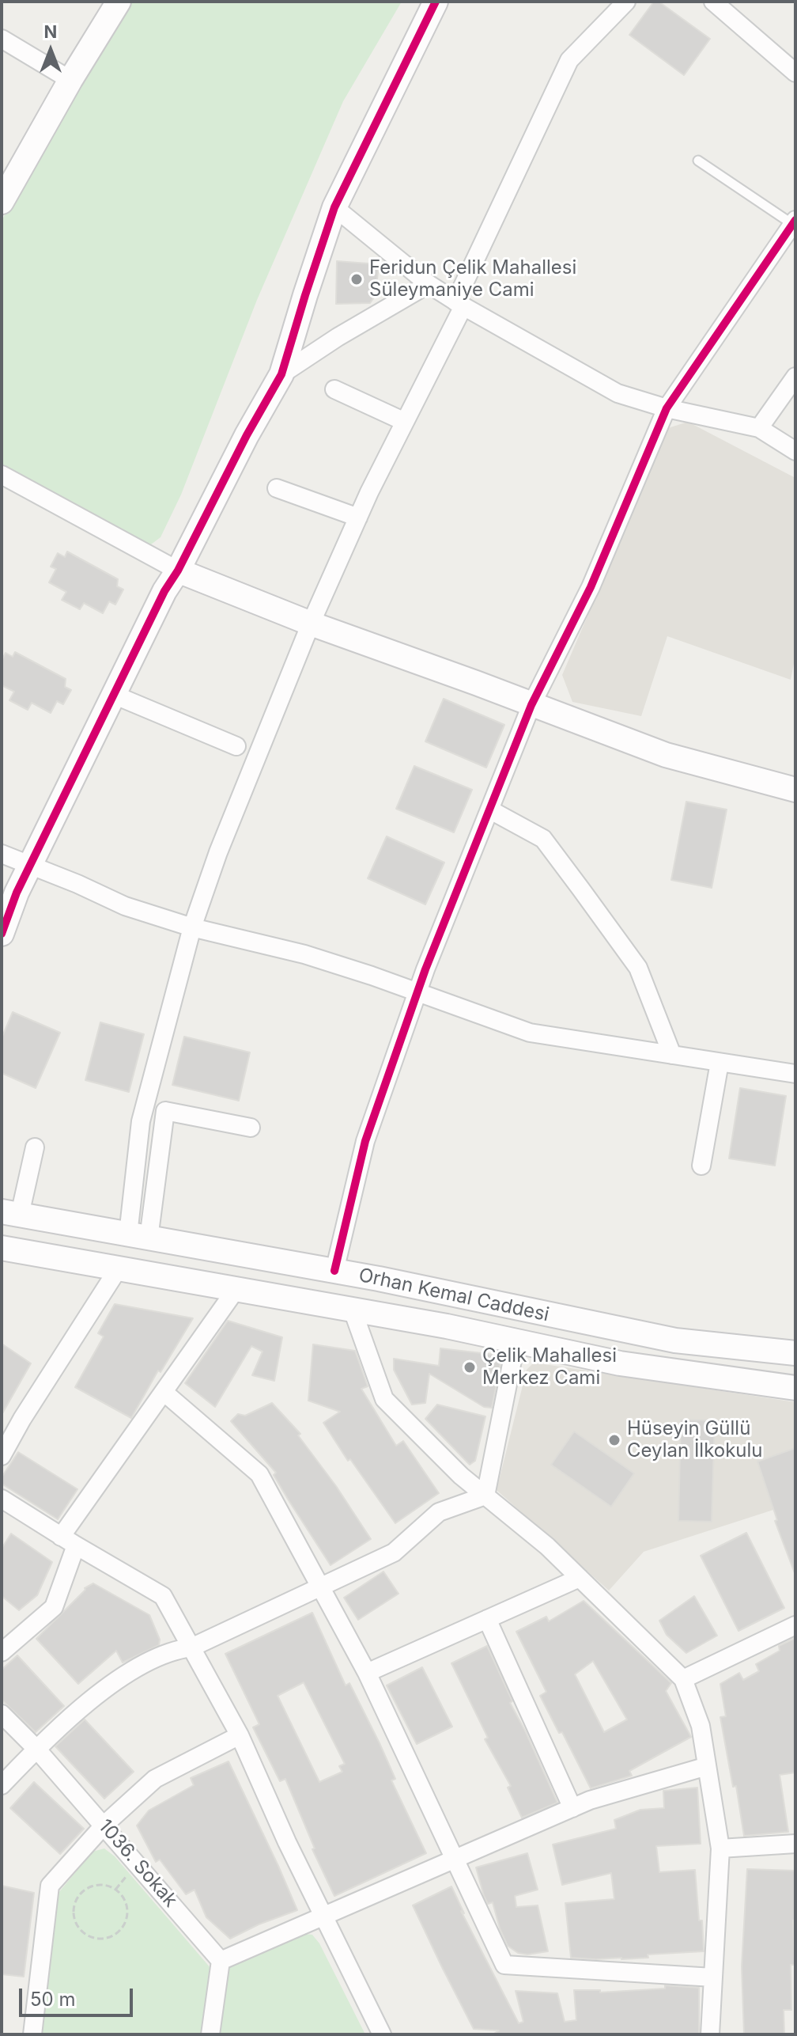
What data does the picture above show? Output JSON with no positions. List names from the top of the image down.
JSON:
{
  "streets": {
    "street": ["Orhan Kemal Caddesi", "1036. Sokak"]
  },
  "places": ["Feridun Çelik Mahallesi Süleymaniye Cami", "Çelik Mahallesi Merkez Cami", "Hüseyin Güllü Ceylan İlkokulu"],
  "scale_bar": "50 m",
  "north": "top"
}
